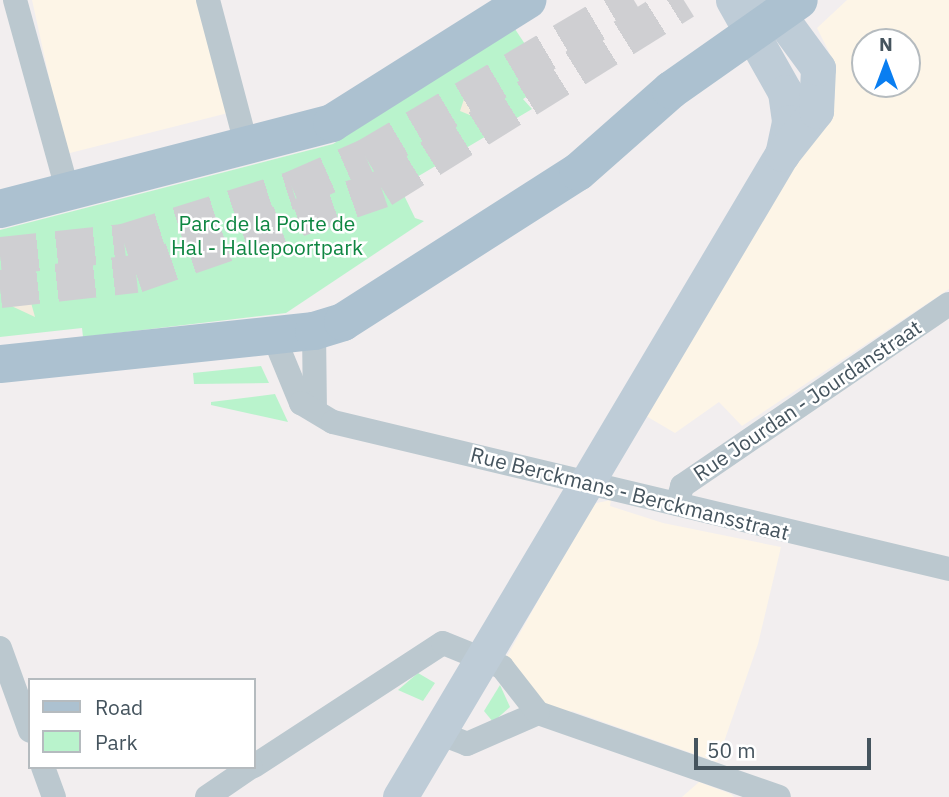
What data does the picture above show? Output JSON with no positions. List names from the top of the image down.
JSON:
{
  "streets": {
    "street": ["Rue Jourdan - Jourdanstraat", "Rue Berckmans - Berckmansstraat"]
  },
  "crossings": [
    ["Rue Jourdan - Jourdanstraat", "Rue Berckmans - Berckmansstraat"]
  ],
  "parks": ["Parc de la Porte de Hal - Hallepoortpark"],
  "legend": ["Road", "Park"],
  "scale_bar": "50 m",
  "north": "top"
}
